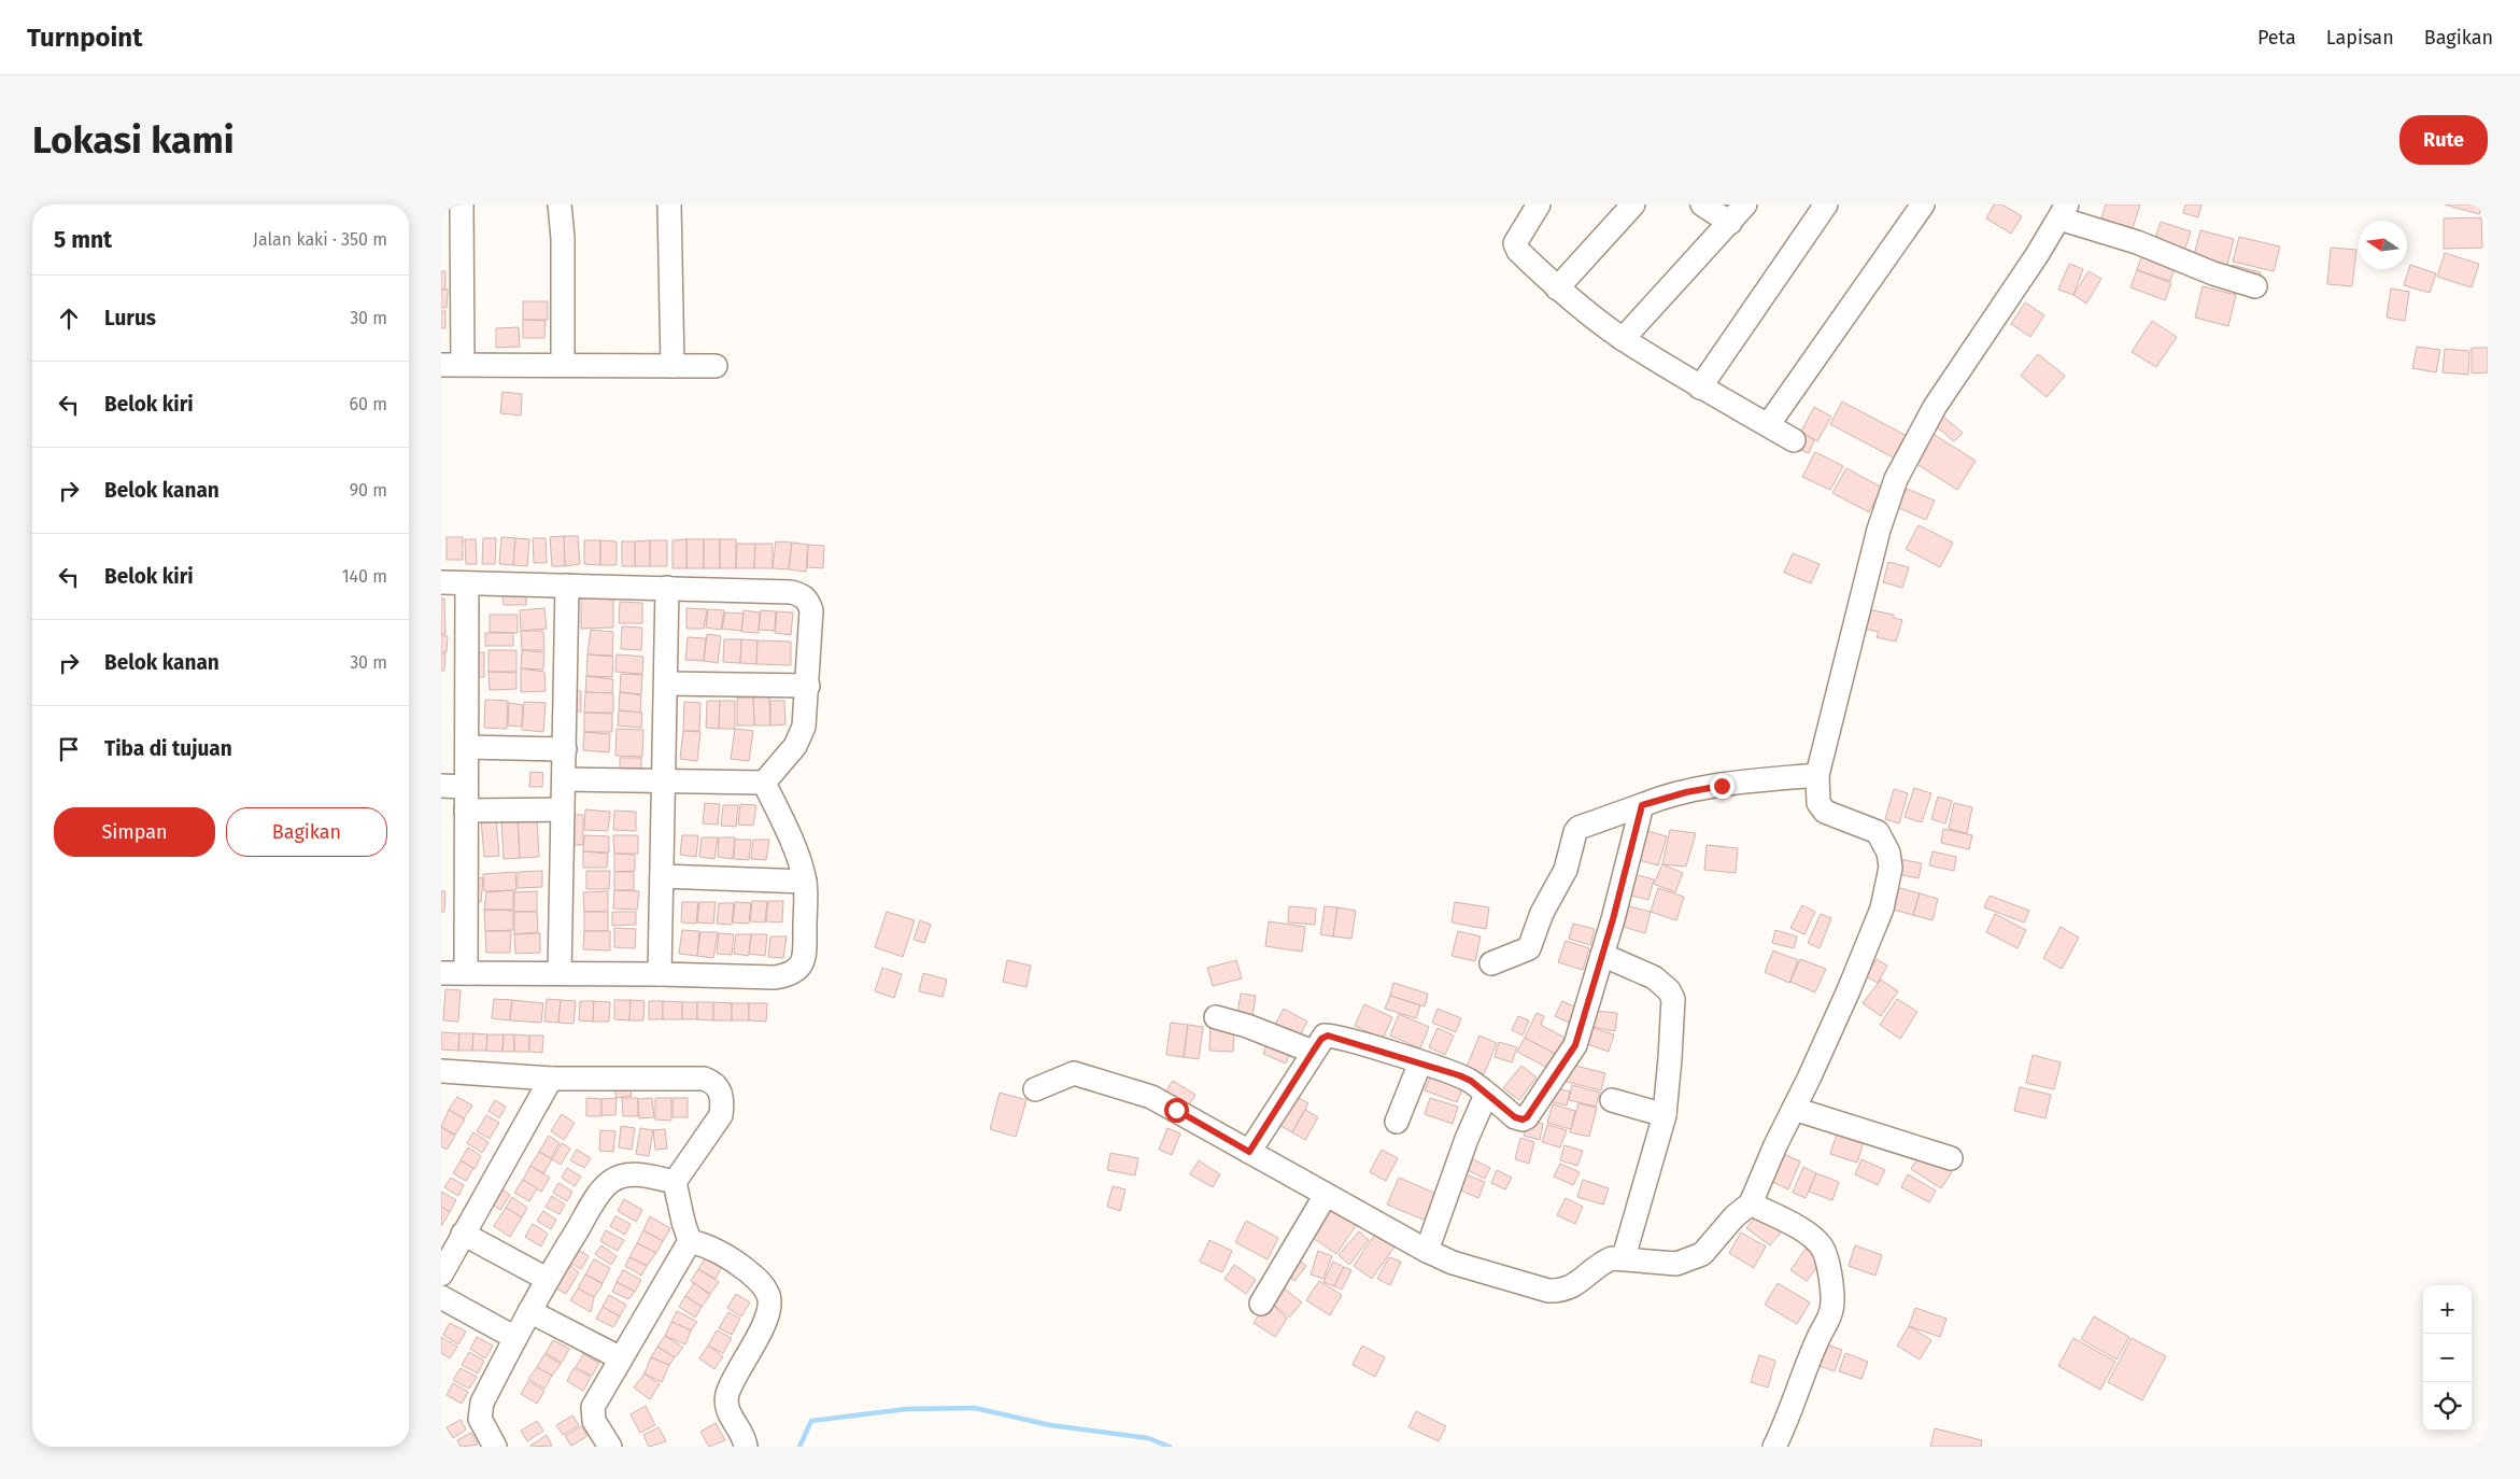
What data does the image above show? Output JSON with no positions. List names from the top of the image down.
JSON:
{
  "north": "left",
  "page": {
    "header": "Turnpoint",
    "nav": ["Peta", "Lapisan", "Bagikan"],
    "buttons": [
      "Rute",
      ["Simpan", "Bagikan"]
    ],
    "title": "Lokasi kami",
    "heading": ["5 mnt", "Jalan kaki · 350 m"],
    "list": [
      ["Lurus", "30 m"],
      ["Belok kiri", "60 m"],
      ["Belok kanan", "90 m"],
      ["Belok kiri", "140 m"],
      ["Belok kanan", "30 m"],
      "Tiba di tujuan"
    ],
    "map_buttons": ["+", "−"]
  }
}
